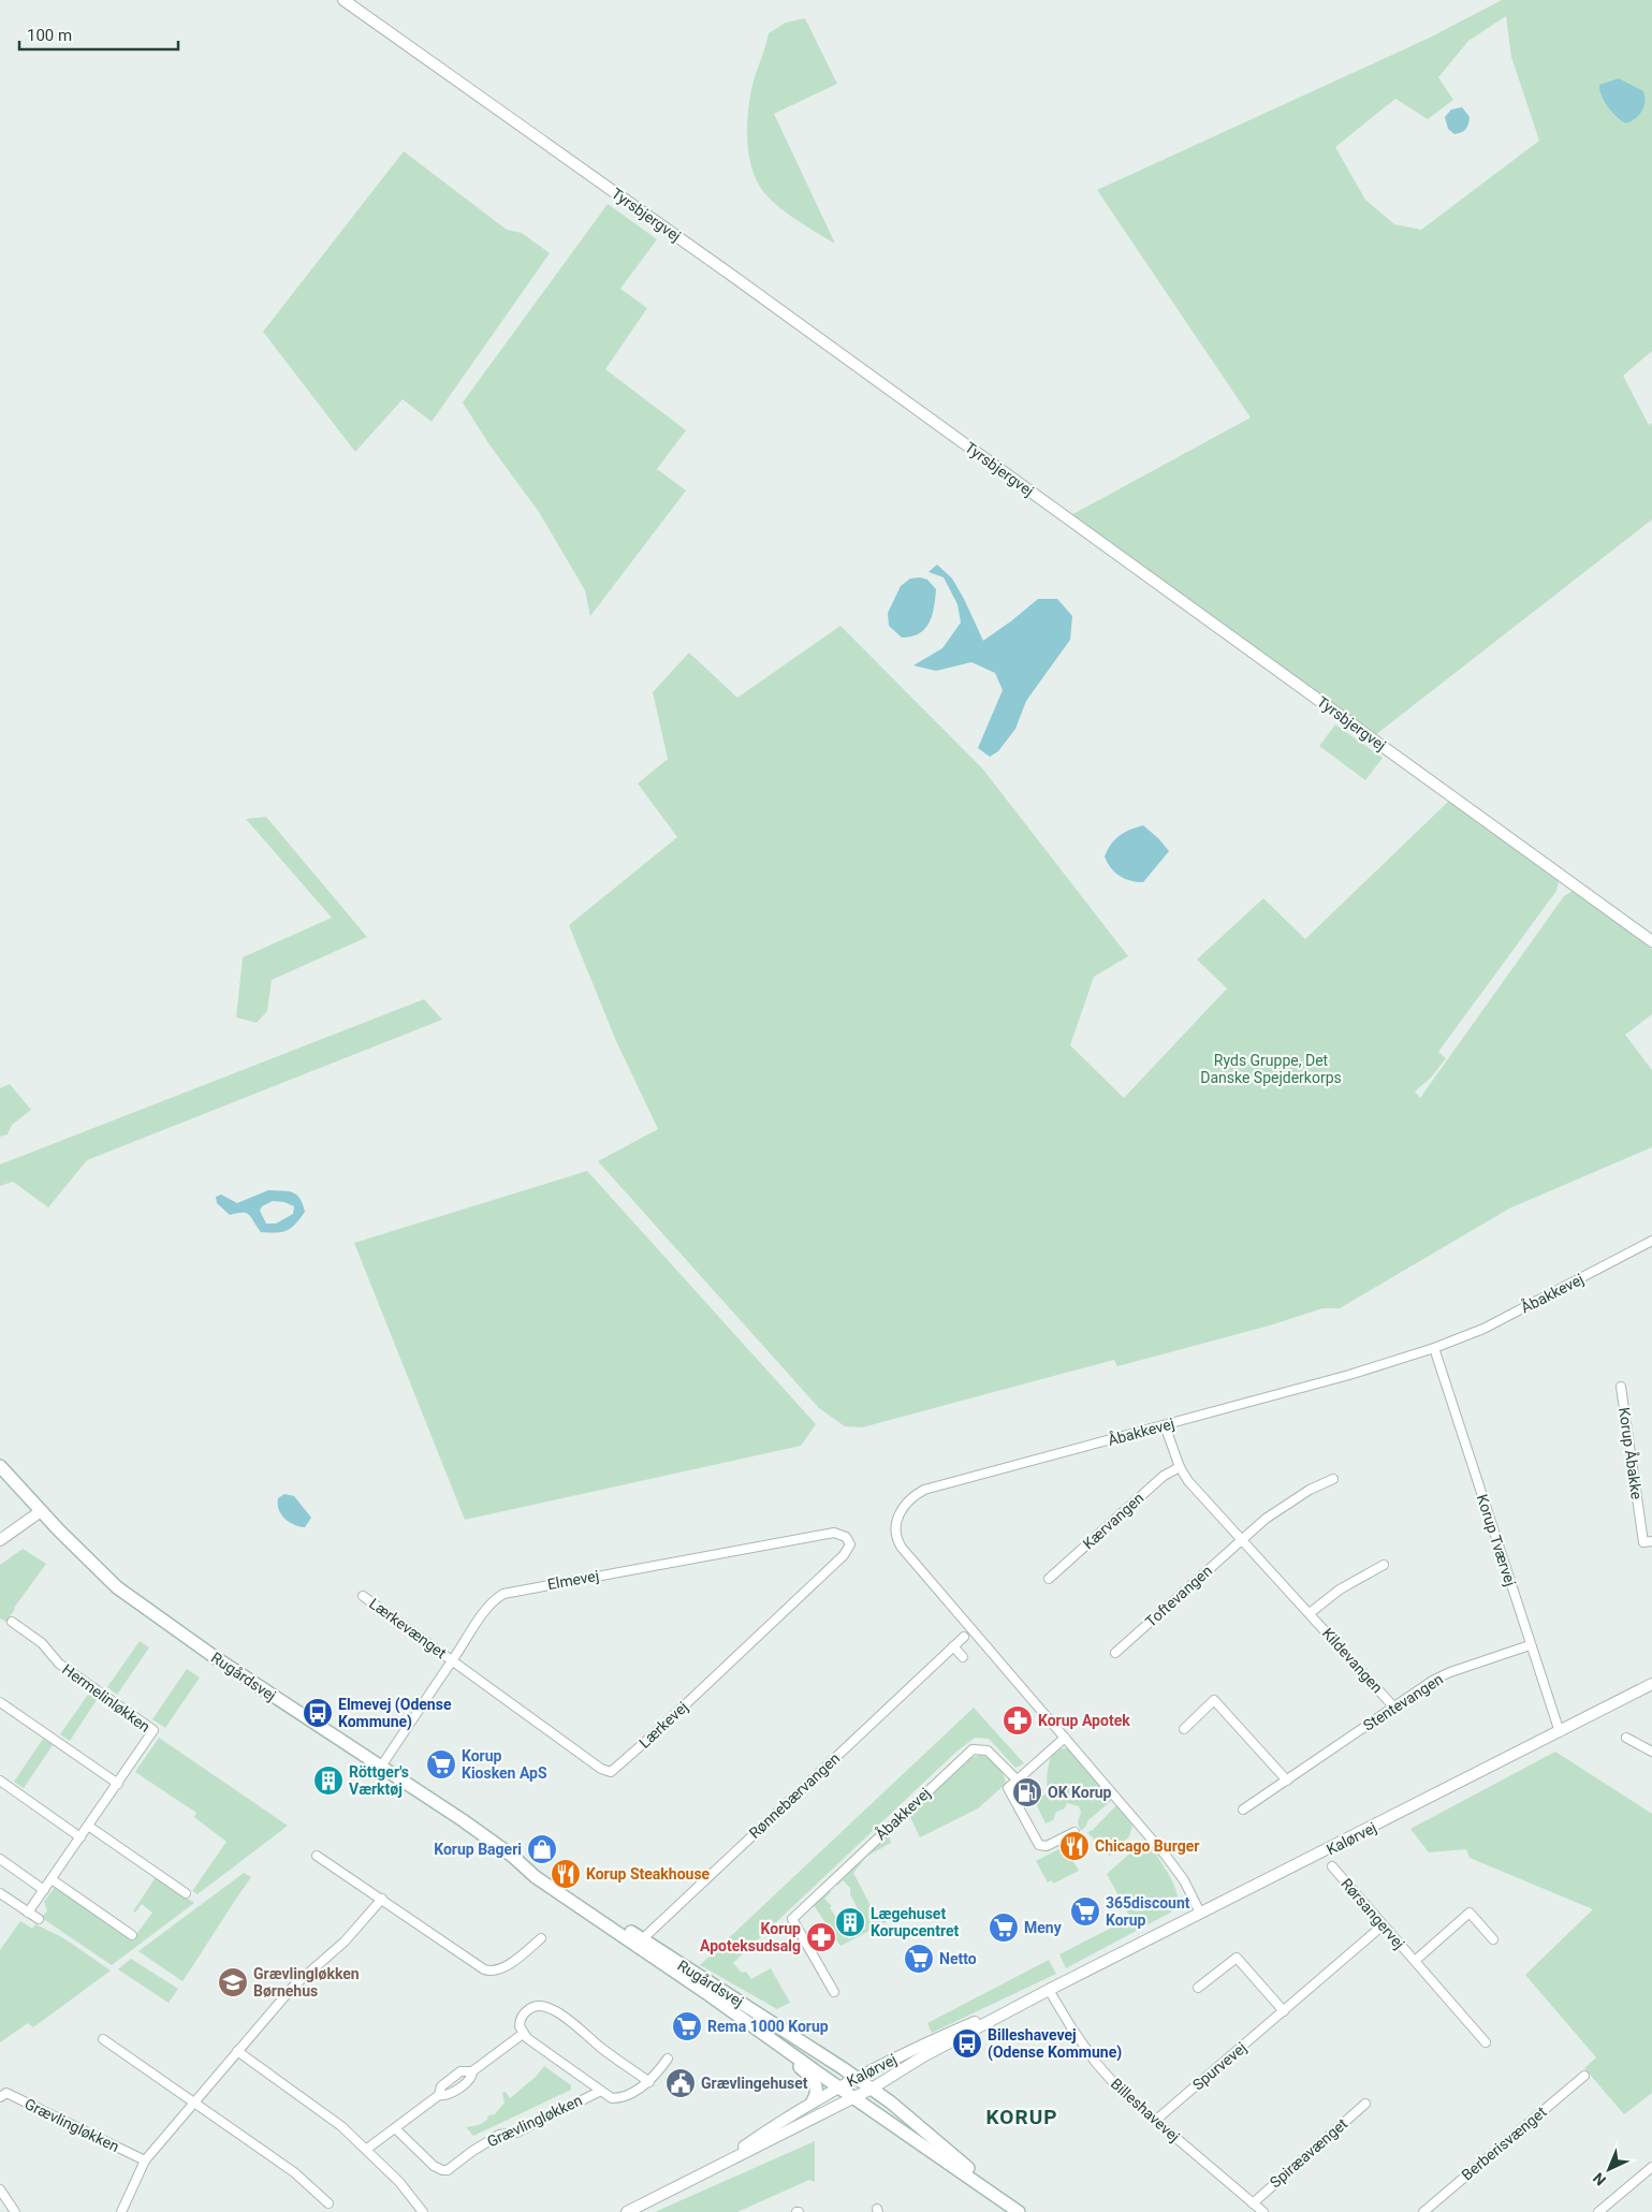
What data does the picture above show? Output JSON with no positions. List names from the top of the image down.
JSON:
{
  "streets": {
    "main road": ["Rugårdsvej"],
    "street": [
      "Tyrsbjergvej",
      "Åbakkevej",
      "Korup Åbakke",
      "Kærvangen",
      "Korup Tværvej",
      "Elmevej",
      "Toftevangen",
      "Lærkevænget",
      "Kildevangen",
      "Hermelinløkken",
      "Stentevangen",
      "Lærkevej",
      "Rønnebærvangen",
      "Kalørvej",
      "Rørsangervej",
      "Spurvevej",
      "Billeshavevej",
      "Grævlingløkken",
      "Berberisvænget",
      "Spiræavænget"
    ]
  },
  "crossings": [
    ["Åbakkevej", "Korup Tværvej"],
    ["Åbakkevej", "Kildevangen"],
    ["Åbakkevej", "Kalørvej"],
    ["Kærvangen", "Kildevangen"],
    ["Korup Tværvej", "Stentevangen"],
    ["Korup Tværvej", "Kalørvej"],
    ["Elmevej", "Lærkevænget"],
    ["Elmevej", "Rugårdsvej"],
    ["Elmevej", "Lærkevej"],
    ["Toftevangen", "Kildevangen"],
    ["Lærkevænget", "Lærkevej"],
    ["Kildevangen", "Stentevangen"],
    ["Rugårdsvej", "Rønnebærvangen"],
    ["Rugårdsvej", "Kalørvej"],
    ["Kalørvej", "Billeshavevej"],
    ["Rørsangervej", "Spurvevej"],
    ["Spurvevej", "Billeshavevej"],
    ["Billeshavevej", "Spiræavænget"]
  ],
  "districts": ["KORUP"],
  "parks": ["Ryds Gruppe, Det Danske Spejderkorps"],
  "places": {
    "bus stop": ["Elmevej (Odense Kommune)", "Billeshavevej (Odense Kommune)"],
    "pharmacy": ["Korup Apotek", "Korup Apoteksudsalg"],
    "supermarket": [
      "Korup Kiosken ApS",
      "365discount Korup",
      "Meny",
      "Netto",
      "Rema 1000 Korup"
    ],
    "building": ["Röttger's Værktøj", "Lægehuset Korupcentret"],
    "fuel station": ["OK Korup"],
    "restaurant": ["Chicago Burger", "Korup Steakhouse"],
    "shop": ["Korup Bageri"],
    "school or university": ["Grævlingløkken Børnehus"],
    "public building": ["Grævlingehuset"]
  },
  "scale_bar": "100 m",
  "north": "bottom left"
}
